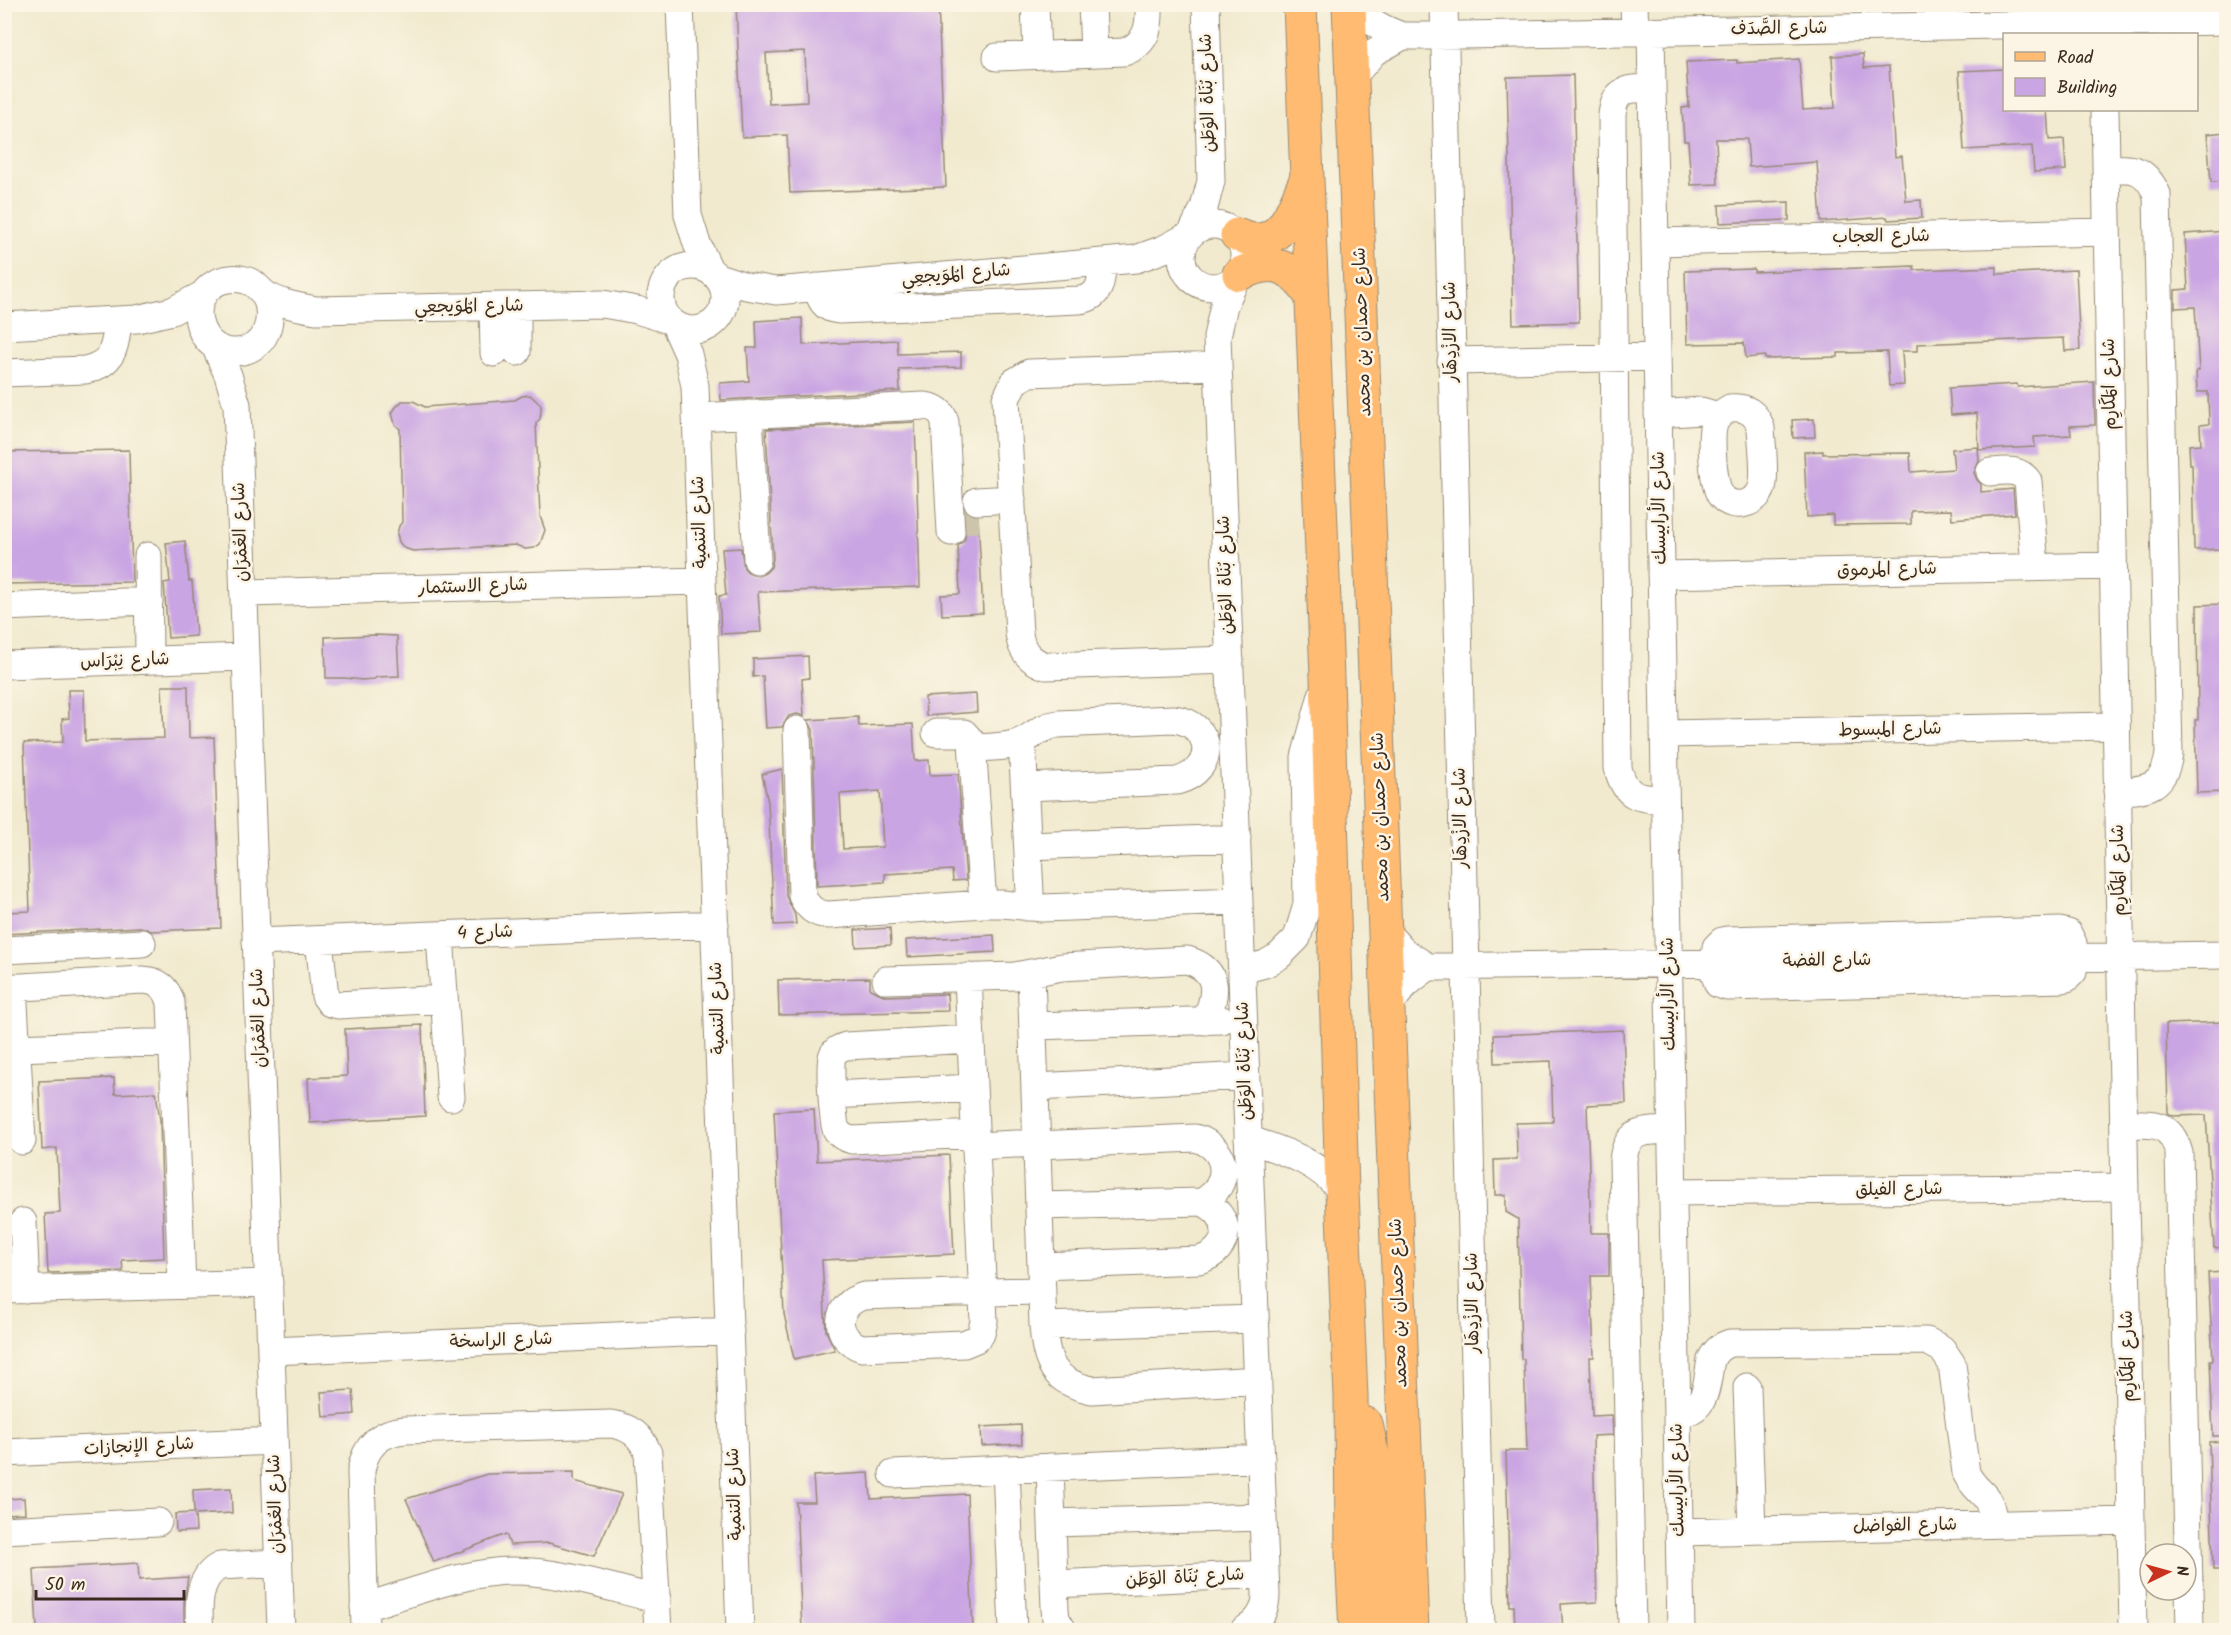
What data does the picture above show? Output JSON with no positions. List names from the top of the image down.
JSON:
{
  "streets": {
    "main road": ["شارع حمدان بن محمد"],
    "street": [
      "شارع الصَّدَف",
      "شارع بُنَاة الوَطَن",
      "شارع العجاب",
      "شارع المُوَيجعِي",
      "شارع الازْدِهَار",
      "شارع المَكَارِم",
      "شارع الأرابيسك",
      "شارع التنمية",
      "شارع العُمْرَان",
      "شارع المرموق",
      "شارع الاستثمار",
      "شارع نِبْرَاس",
      "شارع المبسوط",
      "شارع 4",
      "شارع الفضة",
      "شارع الفيلق",
      "شارع الراسخة",
      "شارع الإنجازات",
      "شارع الفواضل"
    ]
  },
  "crossings": [
    ["شارع الصَّدَف", "شارع حمدان بن محمد"],
    ["شارع الصَّدَف", "شارع الازْدِهَار"],
    ["شارع الصَّدَف", "شارع الأرابيسك"],
    ["شارع بُنَاة الوَطَن", "شارع المُوَيجعِي"],
    ["شارع العجاب", "شارع المَكَارِم"],
    ["شارع العجاب", "شارع الأرابيسك"],
    ["شارع المُوَيجعِي", "شارع التنمية"],
    ["شارع المُوَيجعِي", "شارع العُمْرَان"],
    ["شارع الازْدِهَار", "شارع الفضة"],
    ["شارع المَكَارِم", "شارع المرموق"],
    ["شارع المَكَارِم", "شارع المبسوط"],
    ["شارع المَكَارِم", "شارع الفضة"],
    ["شارع المَكَارِم", "شارع الفيلق"],
    ["شارع المَكَارِم", "شارع الفواضل"],
    ["شارع الأرابيسك", "شارع المرموق"],
    ["شارع الأرابيسك", "شارع المبسوط"],
    ["شارع الأرابيسك", "شارع الفضة"],
    ["شارع الأرابيسك", "شارع الفيلق"],
    ["شارع الأرابيسك", "شارع الفواضل"],
    ["شارع التنمية", "شارع الاستثمار"],
    ["شارع التنمية", "شارع 4"],
    ["شارع التنمية", "شارع الراسخة"],
    ["شارع العُمْرَان", "شارع الاستثمار"],
    ["شارع العُمْرَان", "شارع نِبْرَاس"],
    ["شارع العُمْرَان", "شارع 4"],
    ["شارع العُمْرَان", "شارع الراسخة"],
    ["شارع العُمْرَان", "شارع الإنجازات"]
  ],
  "legend": ["Road", "Building"],
  "scale_bar": "50 m",
  "north": "right"
}
